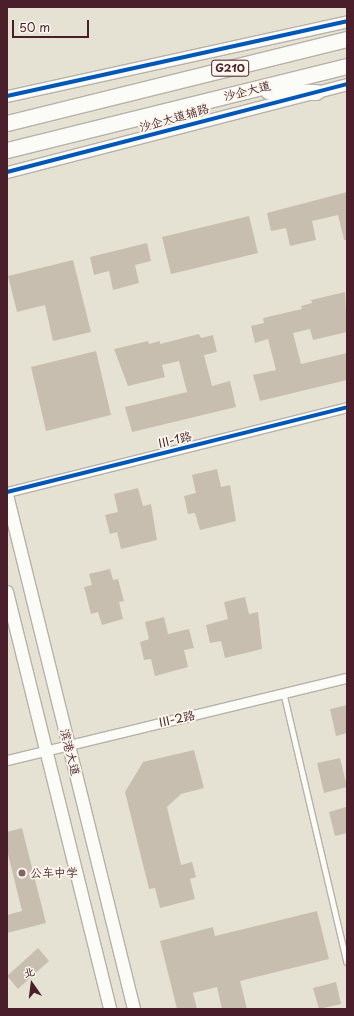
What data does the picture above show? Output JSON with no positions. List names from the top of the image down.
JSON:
{
  "streets": {
    "highway": ["G210", "沙企大道"],
    "main road": ["滨港大道"],
    "street": ["沙企大道辅路", "III-1路", "III-2路"]
  },
  "crossings": [
    ["III-1路", "滨港大道"],
    ["III-2路", "滨港大道"]
  ],
  "places": ["公车中学"],
  "scale_bar": "50 m",
  "north": "top"
}
